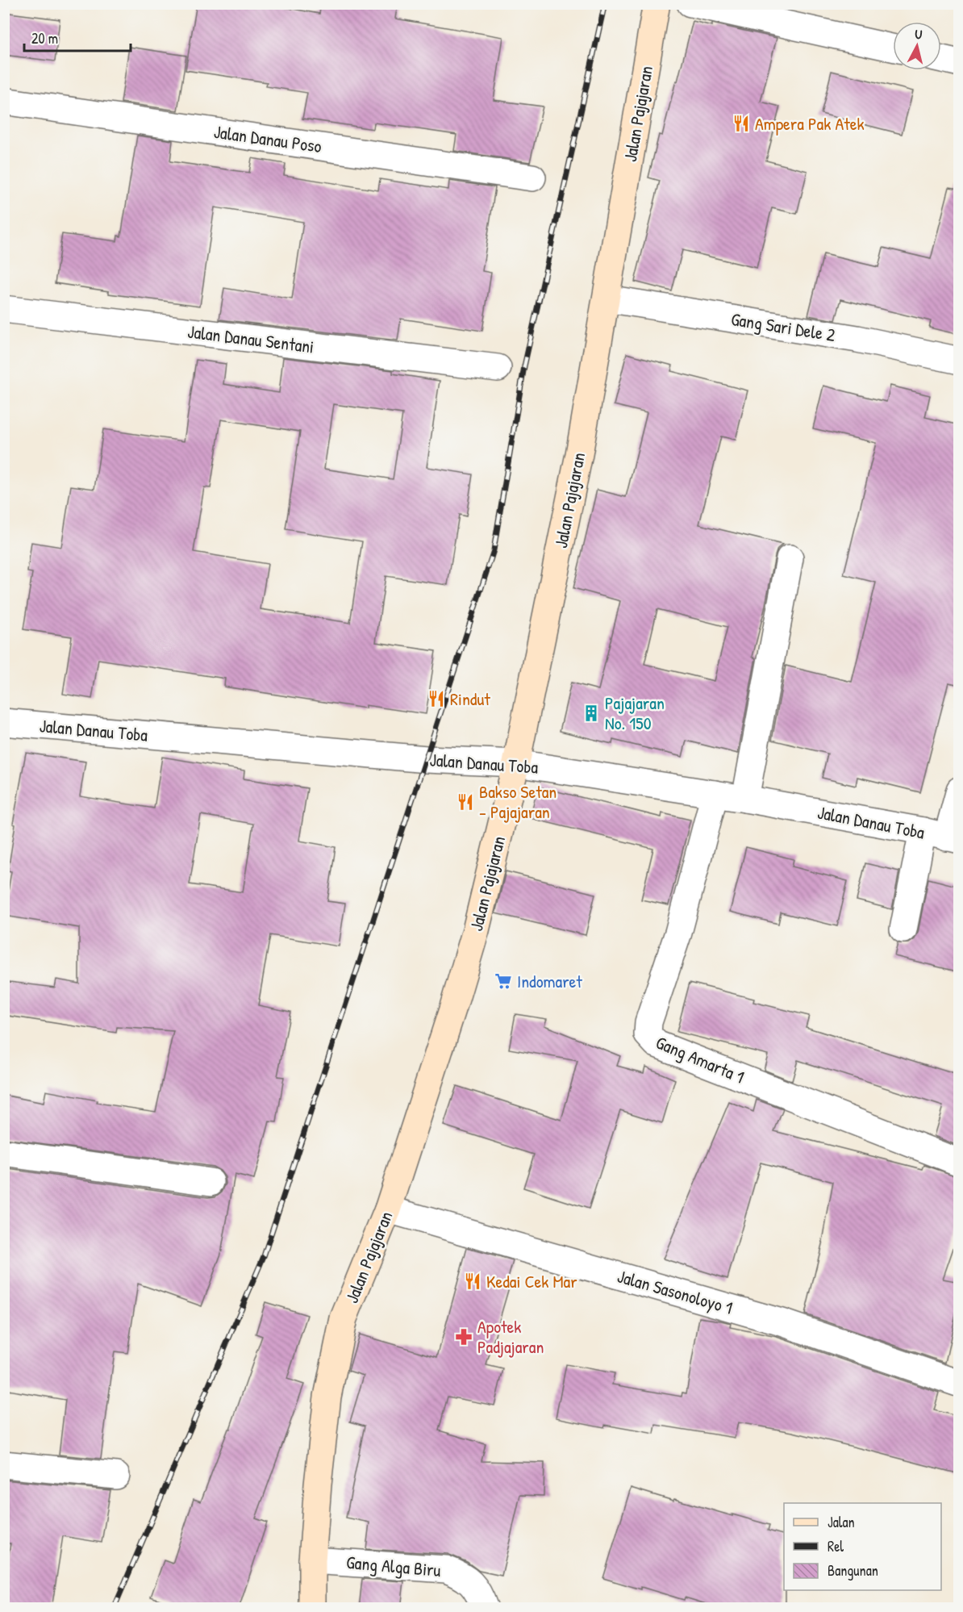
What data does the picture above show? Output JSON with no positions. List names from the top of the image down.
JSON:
{
  "streets": {
    "main road": ["Jalan Pajajaran"],
    "street": [
      "Jalan Danau Poso",
      "Gang Sari Dele 2",
      "Jalan Danau Sentani",
      "Jalan Danau Toba",
      "Gang Amarta 1",
      "Jalan Sasonoloyo 1",
      "Gang Alga Biru"
    ]
  },
  "crossings": [
    ["Jalan Pajajaran", "Gang Sari Dele 2"],
    ["Jalan Pajajaran", "Jalan Danau Toba"],
    ["Jalan Pajajaran", "Jalan Sasonoloyo 1"],
    ["Jalan Pajajaran", "Gang Alga Biru"],
    ["Jalan Danau Toba", "Gang Amarta 1"]
  ],
  "places": {
    "restaurant": [
      "Ampera Pak Atek",
      "Rindut",
      "Bakso Setan - Pajajaran",
      "Kedai Cek Mar"
    ],
    "building": ["Pajajaran No. 150"],
    "supermarket": ["Indomaret"],
    "pharmacy": ["Apotek Padjajaran"]
  },
  "legend": ["Jalan", "Rel", "Bangunan"],
  "scale_bar": "20 m",
  "north": "top"
}
